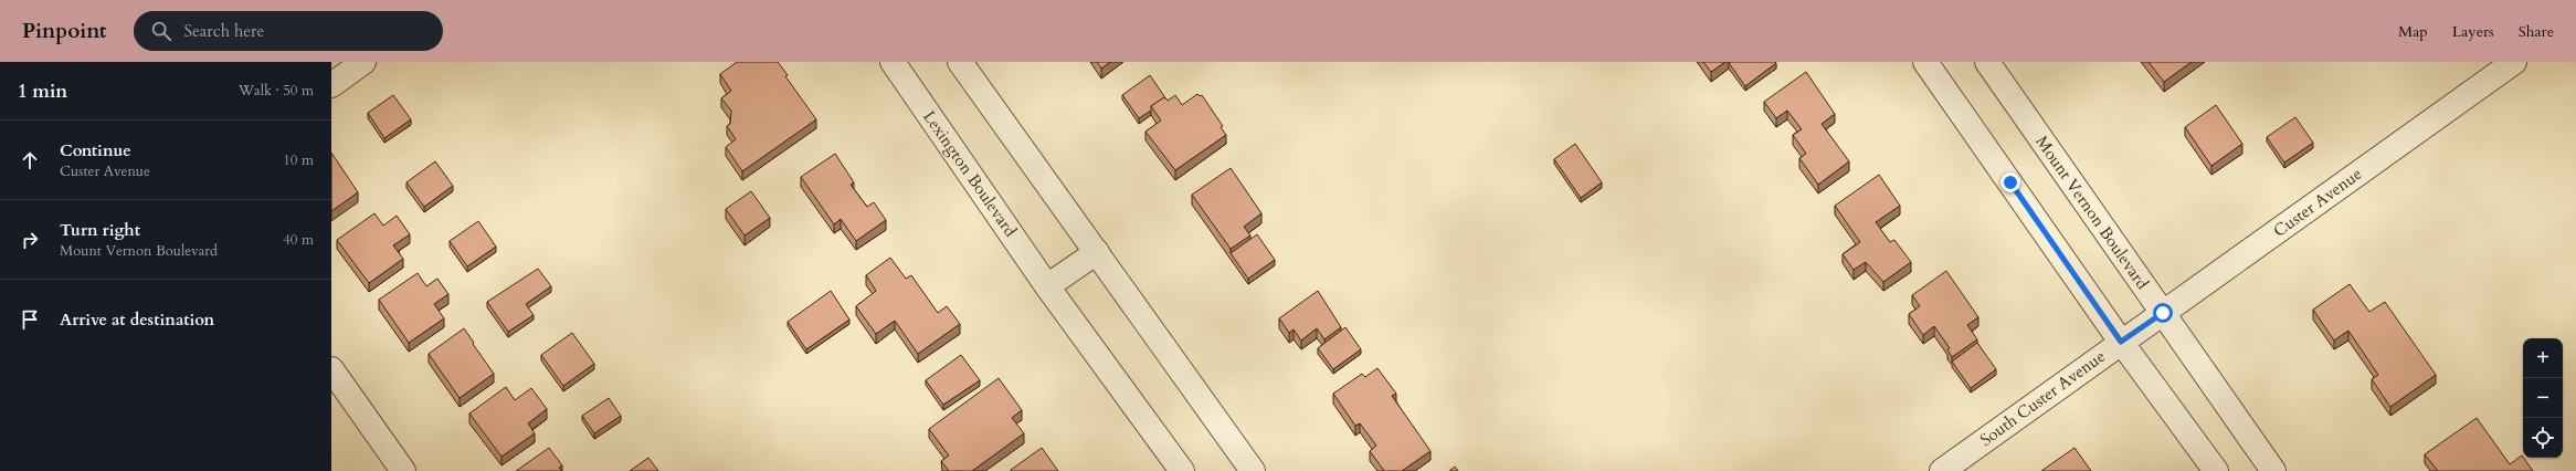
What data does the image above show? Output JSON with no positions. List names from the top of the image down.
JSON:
{
  "streets": {
    "street": [
      "Lexington Boulevard",
      "Custer Avenue",
      "Mount Vernon Boulevard",
      "South Custer Avenue"
    ]
  },
  "crossings": [
    ["Custer Avenue", "Mount Vernon Boulevard"],
    ["Custer Avenue", "South Custer Avenue"]
  ],
  "page": {
    "header": "Pinpoint",
    "search": "Search here",
    "nav": ["Map", "Layers", "Share"],
    "heading": ["1 min", "Walk · 50 m"],
    "list": [
      ["Continue", "Custer Avenue", "10 m"],
      ["Turn right", "Mount Vernon Boulevard", "40 m"],
      "Arrive at destination"
    ],
    "map_buttons": ["+", "−"]
  }
}
